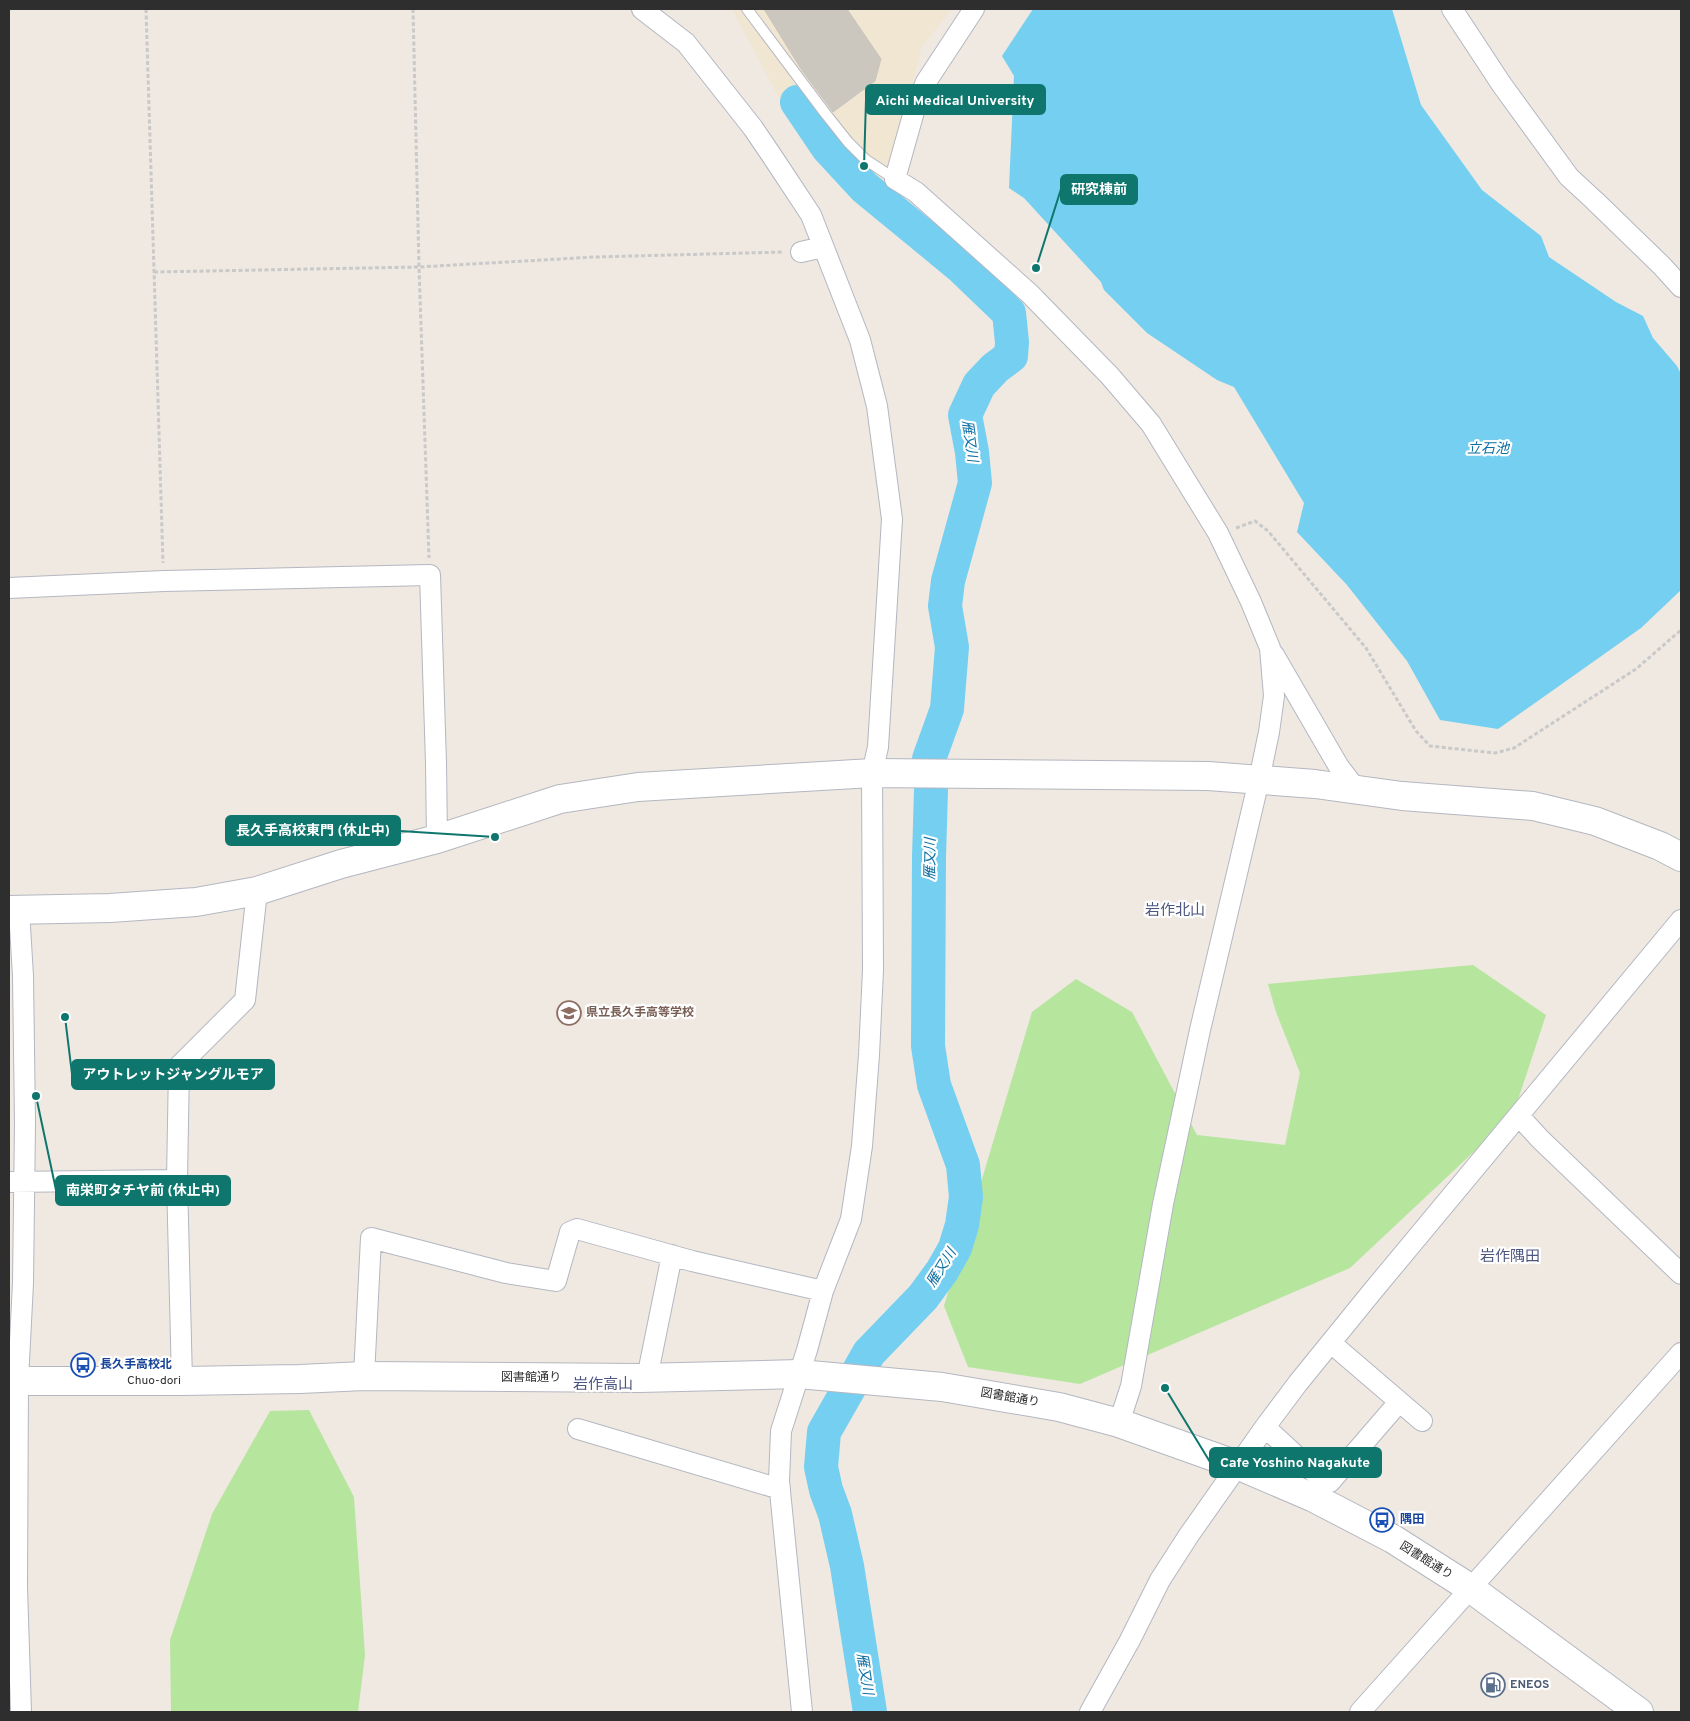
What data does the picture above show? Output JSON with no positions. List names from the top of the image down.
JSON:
{
  "streets": {
    "street": ["図書館通り", "Chuo-dori"]
  },
  "crossings": [
    ["図書館通り", "Chuo-dori"]
  ],
  "districts": ["岩作北山", "岩作隅田", "岩作高山"],
  "water": ["雁又川", "立石池"],
  "places": {
    "other": [
      "Aichi Medical University",
      "研究棟前",
      "長久手高校東門 (休止中)",
      "アウトレットジャングルモア",
      "南栄町タチヤ前 (休止中)",
      "Cafe Yoshino Nagakute"
    ],
    "school or university": ["県立長久手高等学校"],
    "bus stop": ["長久手高校北", "隅田"],
    "fuel station": ["ENEOS"]
  }
}
